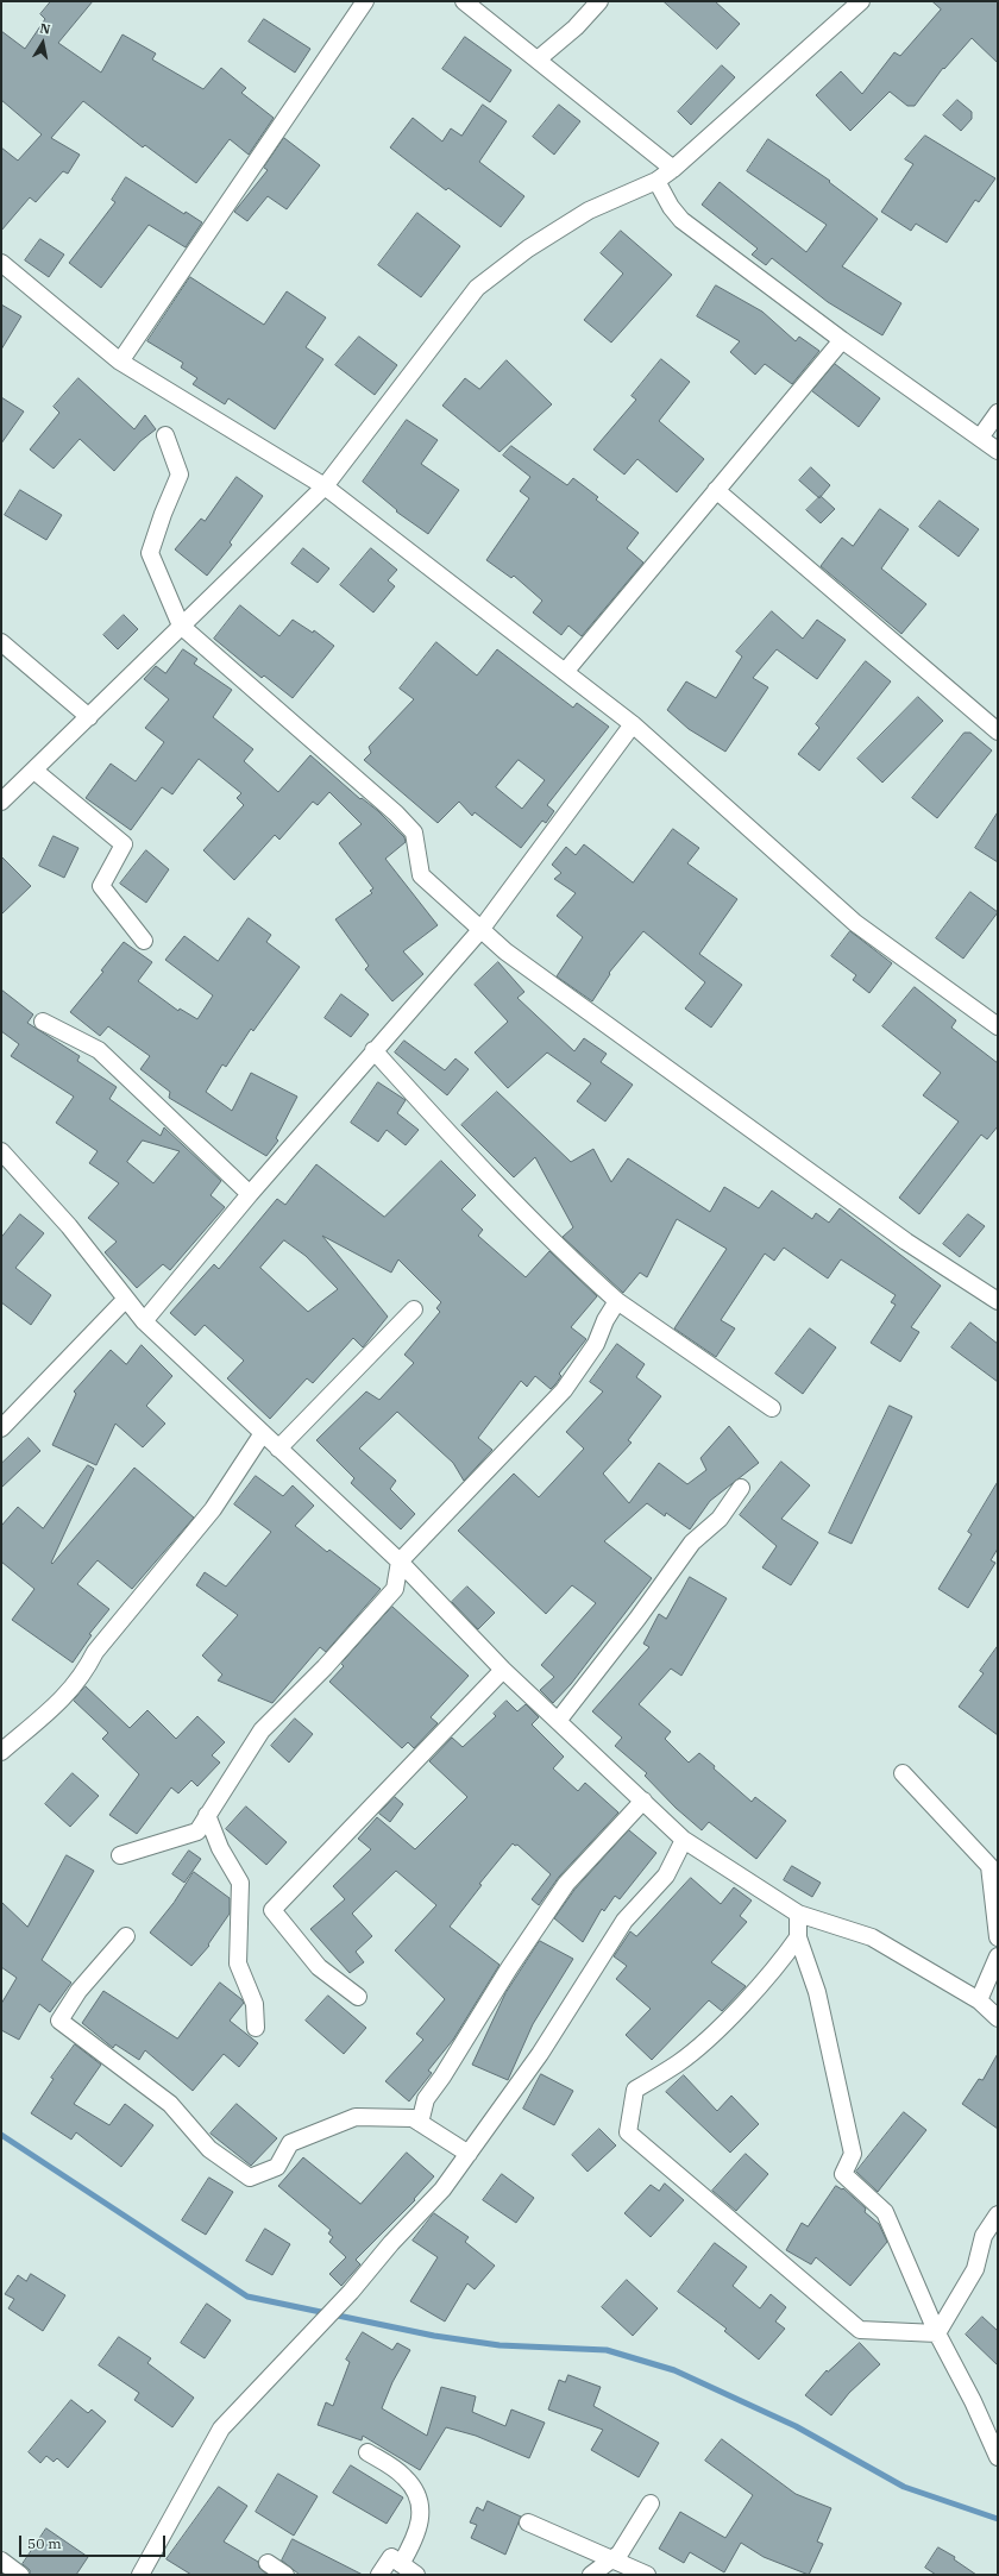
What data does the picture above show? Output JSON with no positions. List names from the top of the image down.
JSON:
{
  "scale_bar": "50 m",
  "north": "top"
}
